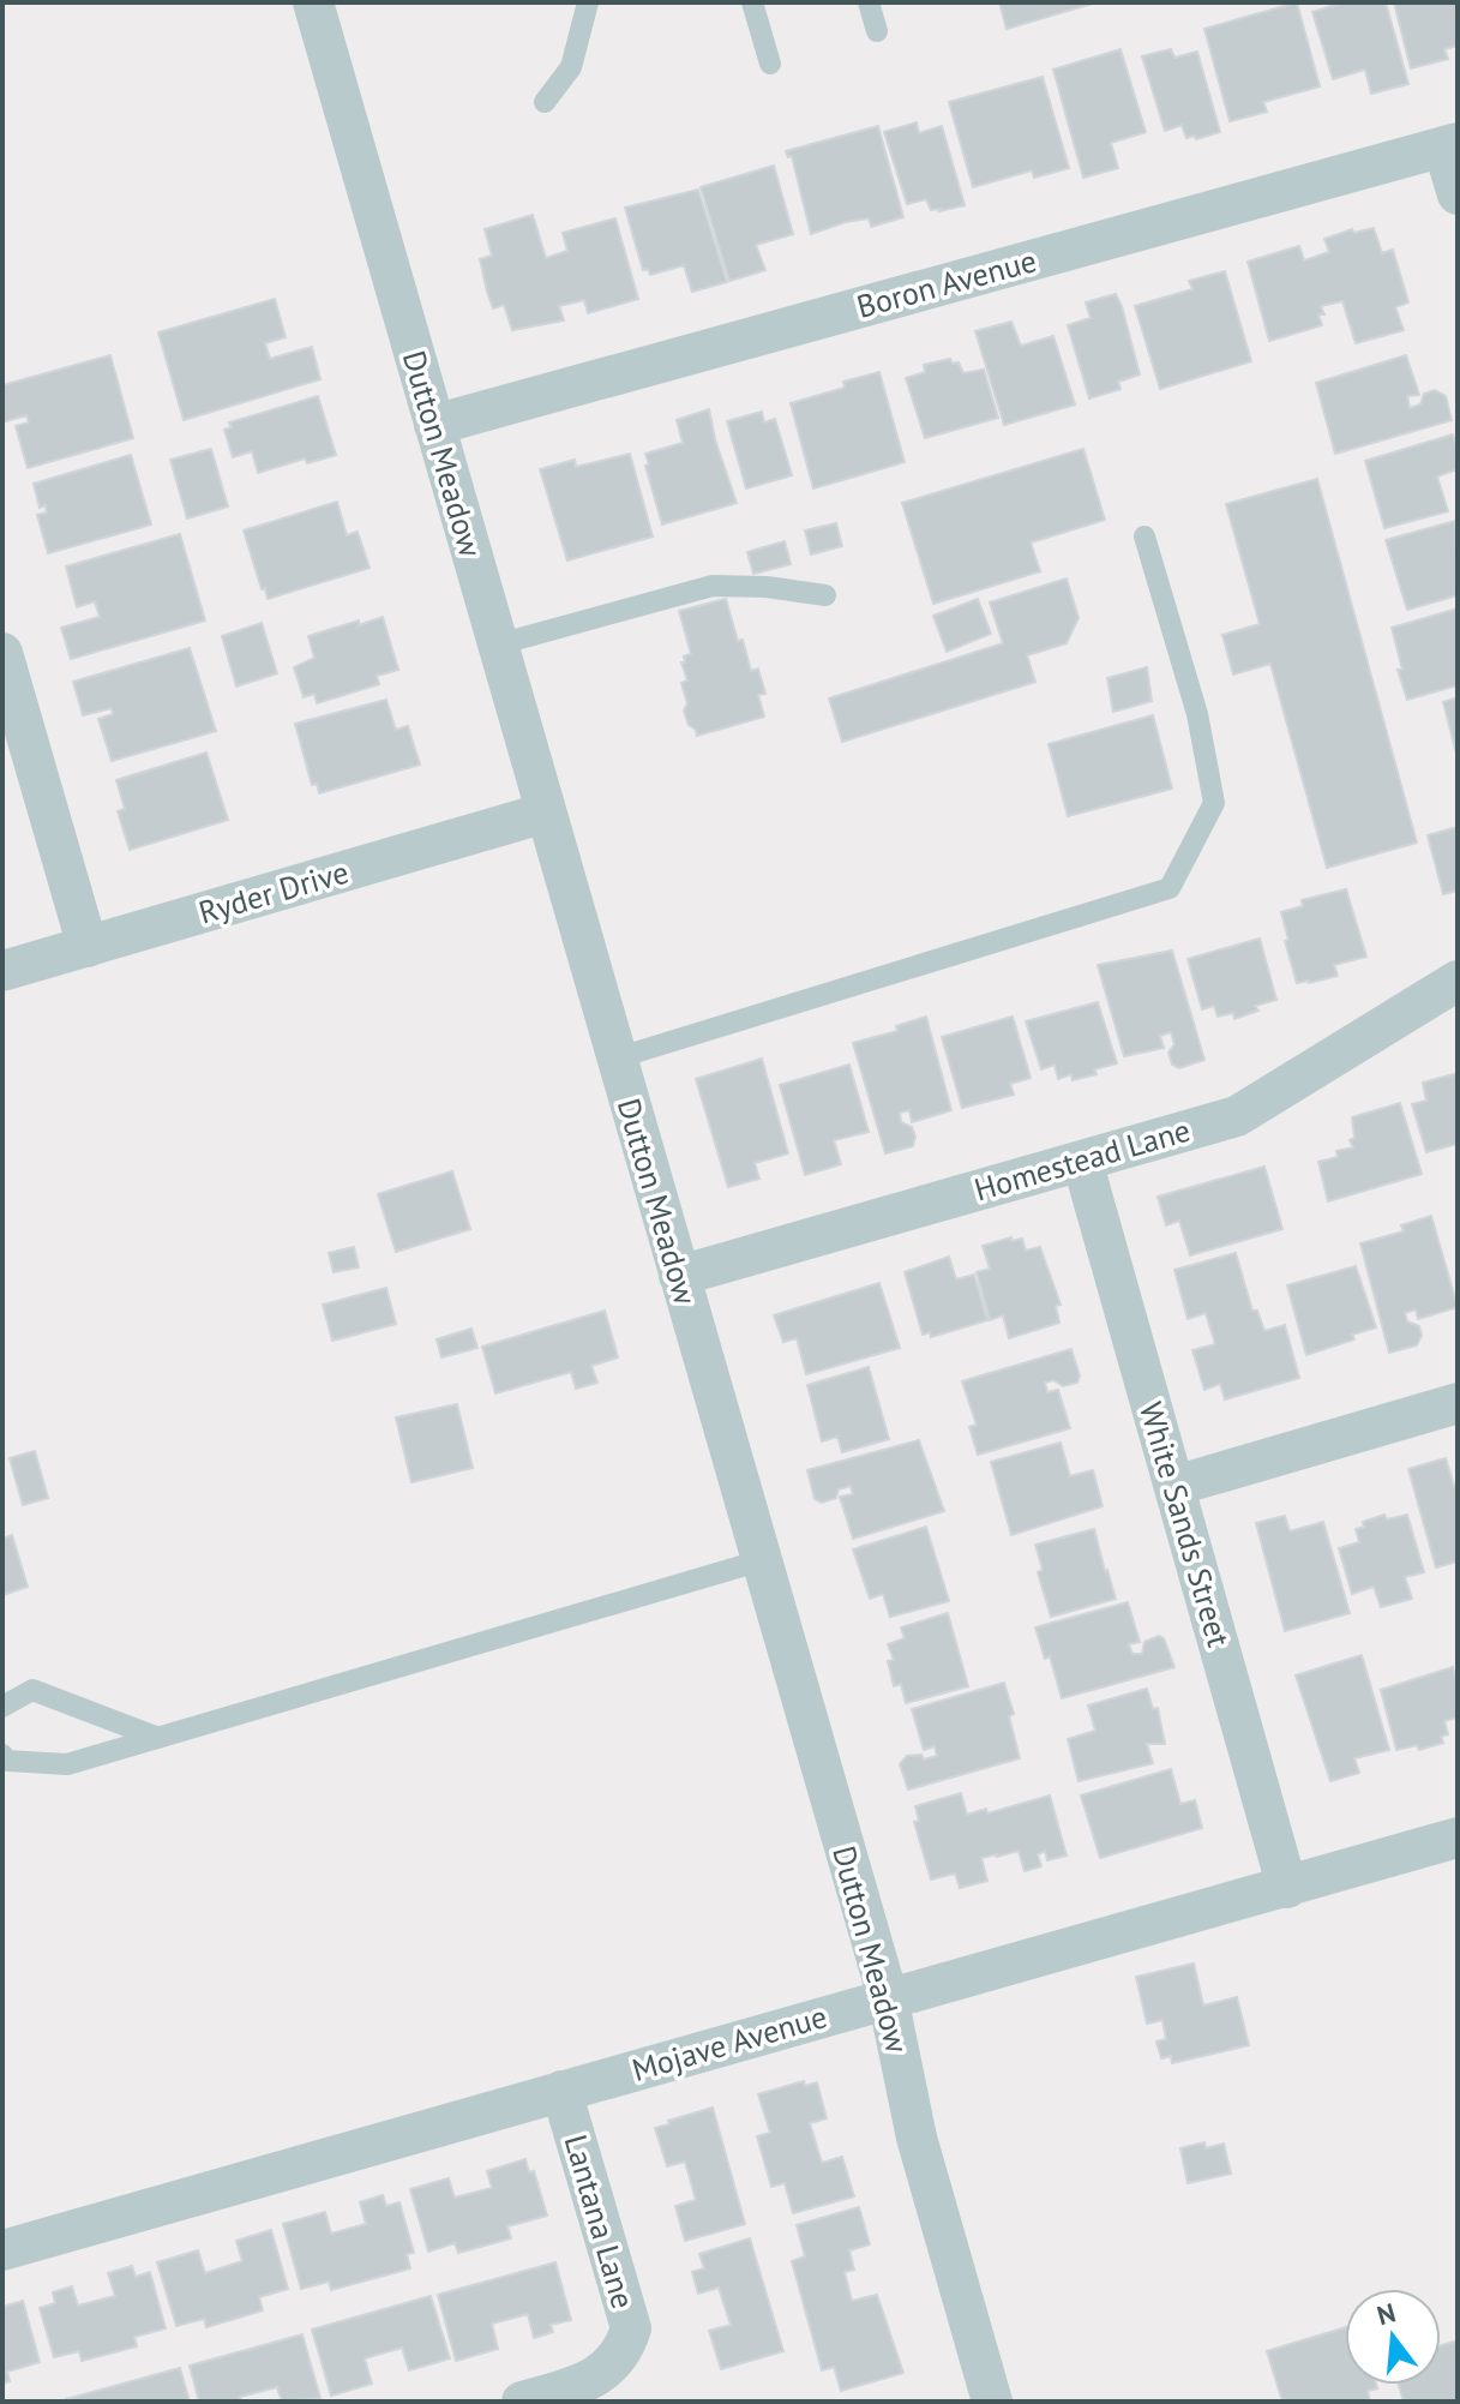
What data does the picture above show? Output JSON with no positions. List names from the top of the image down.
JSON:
{
  "streets": {
    "street": [
      "Boron Avenue",
      "Dutton Meadow",
      "Ryder Drive",
      "Homestead Lane",
      "White Sands Street",
      "Mojave Avenue",
      "Lantana Lane"
    ]
  },
  "crossings": [
    ["Boron Avenue", "Dutton Meadow"],
    ["Dutton Meadow", "Ryder Drive"],
    ["Dutton Meadow", "Homestead Lane"],
    ["Dutton Meadow", "Mojave Avenue"],
    ["Homestead Lane", "White Sands Street"],
    ["White Sands Street", "Mojave Avenue"],
    ["Mojave Avenue", "Lantana Lane"]
  ],
  "north": "top"
}
